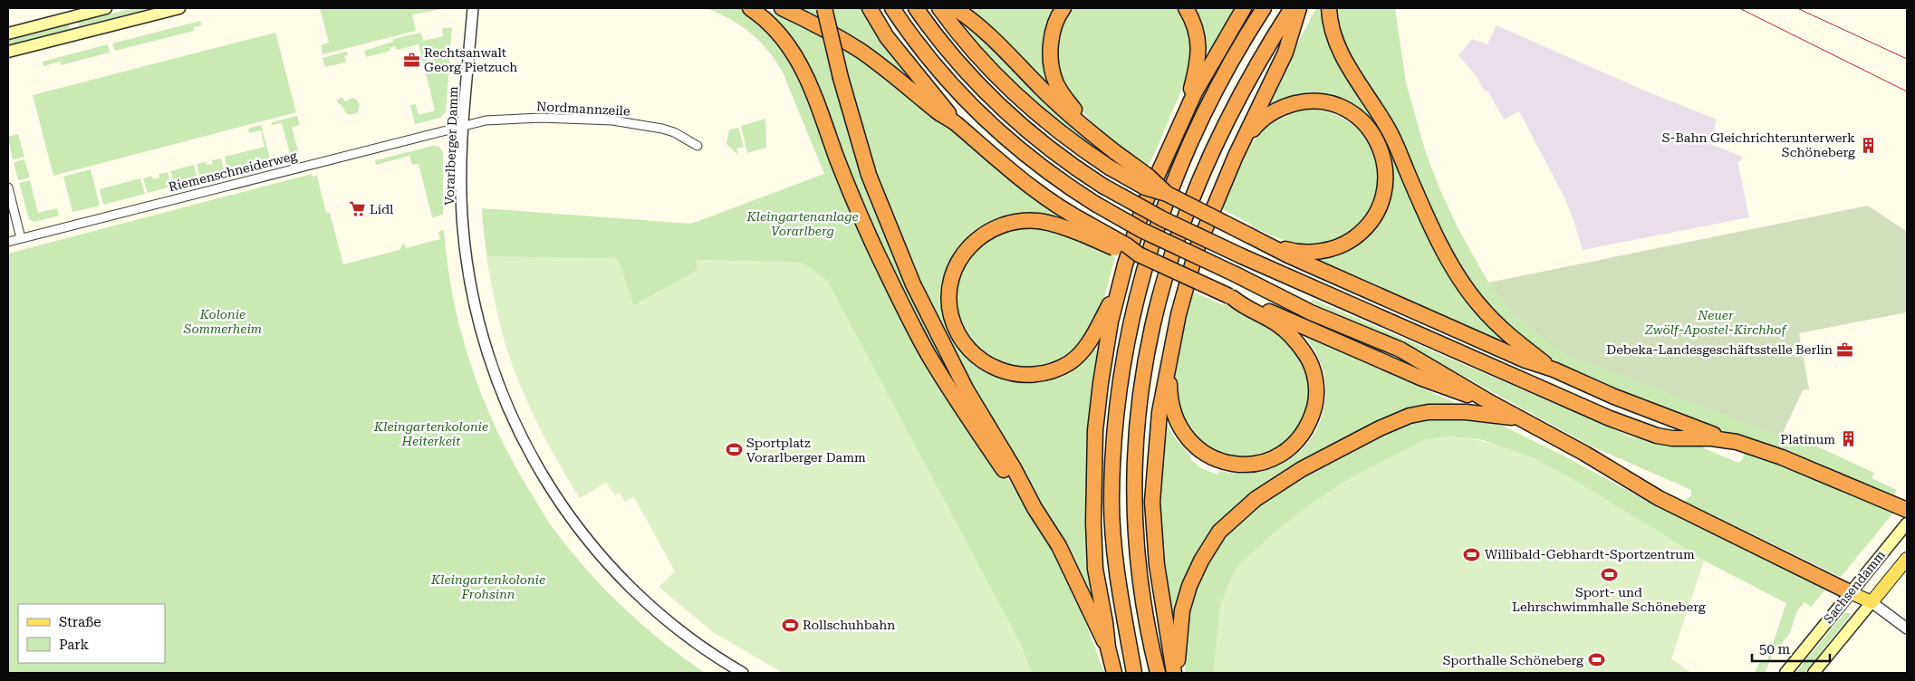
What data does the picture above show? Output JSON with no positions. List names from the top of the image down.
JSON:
{
  "streets": {
    "main road": ["Sachsendamm"],
    "street": ["Nordmannzeile", "Vorarlberger Damm", "Riemenschneiderweg"]
  },
  "crossings": [
    ["Nordmannzeile", "Vorarlberger Damm"],
    ["Nordmannzeile", "Riemenschneiderweg"],
    ["Vorarlberger Damm", "Riemenschneiderweg"]
  ],
  "parks": [
    "Kleingartenanlage Vorarlberg",
    "Kolonie Sommerheim",
    "Neuer Zwölf-Apostel-Kirchhof",
    "Kleingartenkolonie Heiterkeit",
    "Kleingartenkolonie Frohsinn"
  ],
  "places": {
    "office": ["Rechtsanwalt Georg Pietzuch", "Debeka-Landesgeschäftsstelle Berlin"],
    "building": ["S-Bahn Gleichrichterunterwerk Schöneberg", "Platinum"],
    "supermarket": ["Lidl"],
    "sports": [
      "Sportplatz Vorarlberger Damm",
      "Willibald-Gebhardt-Sportzentrum",
      "Sport- und Lehrschwimmhalle Schöneberg",
      "Rollschuhbahn",
      "Sporthalle Schöneberg"
    ]
  },
  "legend": ["Straße", "Park"],
  "scale_bar": "50 m"
}
